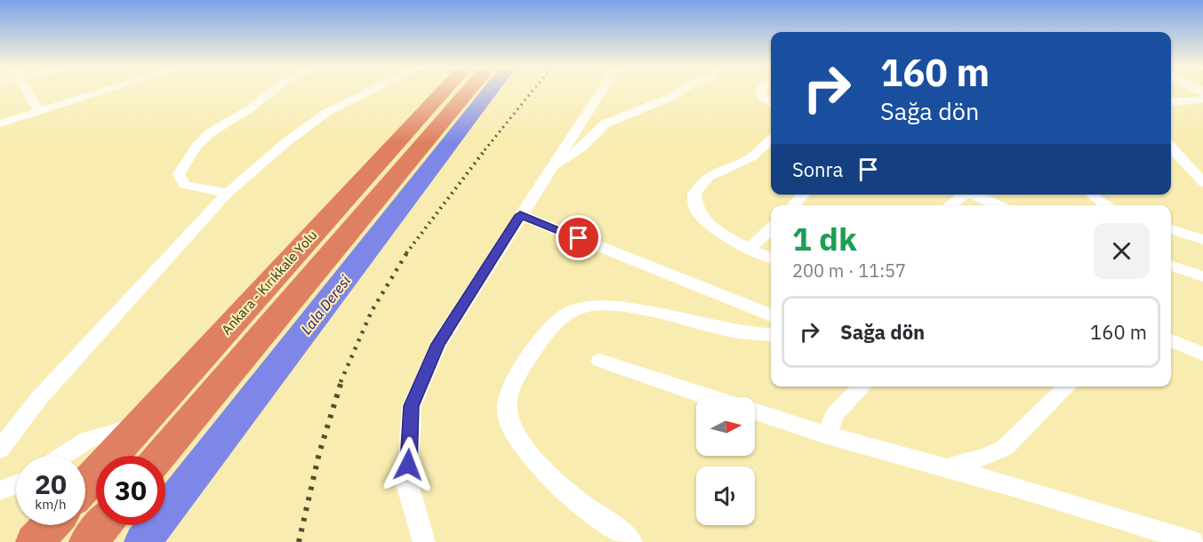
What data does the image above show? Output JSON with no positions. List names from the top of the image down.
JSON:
{
  "streets": {
    "highway": ["Ankara - Kırıkkale Yolu"]
  },
  "water": ["Lala Deresi"],
  "north": "right",
  "page": {
    "turn": ["160 m", "Sağa dön"],
    "then": "Sonra",
    "heading": ["1 dk", "200 m · 11:57"],
    "list": [
      {
        "name": "Sağa dön",
        "value": "160 m"
      }
    ],
    "speed": "20 km/h",
    "limit": "30"
  }
}
